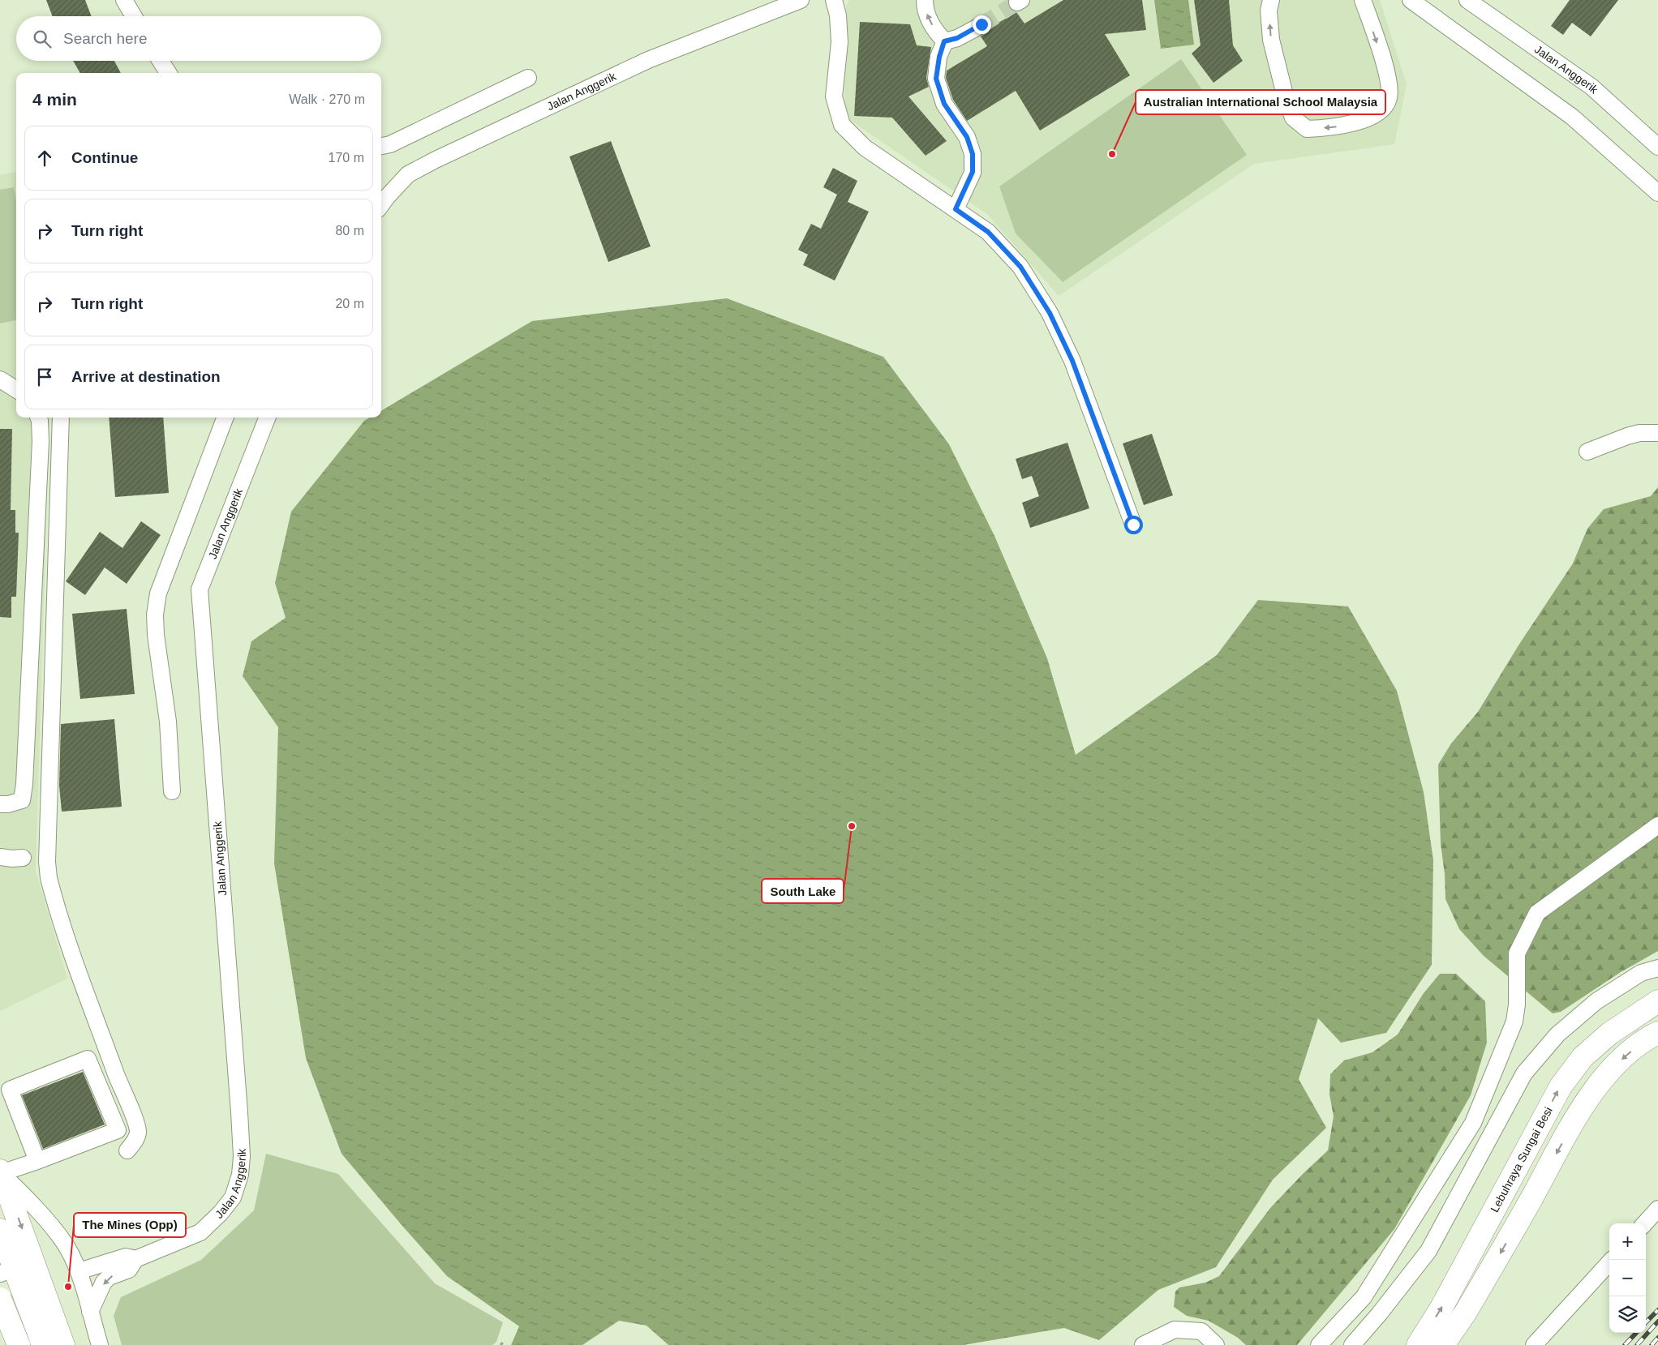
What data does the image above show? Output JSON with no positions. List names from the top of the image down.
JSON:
{
  "streets": {
    "highway": ["Lebuhraya Sungai Besi"],
    "street": ["Jalan Anggerik"]
  },
  "places": ["Australian International School Malaysia", "South Lake", "The Mines (Opp)"],
  "page": {
    "search": "Search here",
    "heading": ["4 min", "Walk · 270 m"],
    "list": [
      ["Continue", "170 m"],
      ["Turn right", "80 m"],
      ["Turn right", "20 m"],
      "Arrive at destination"
    ],
    "map_buttons": ["+", "−"]
  }
}
